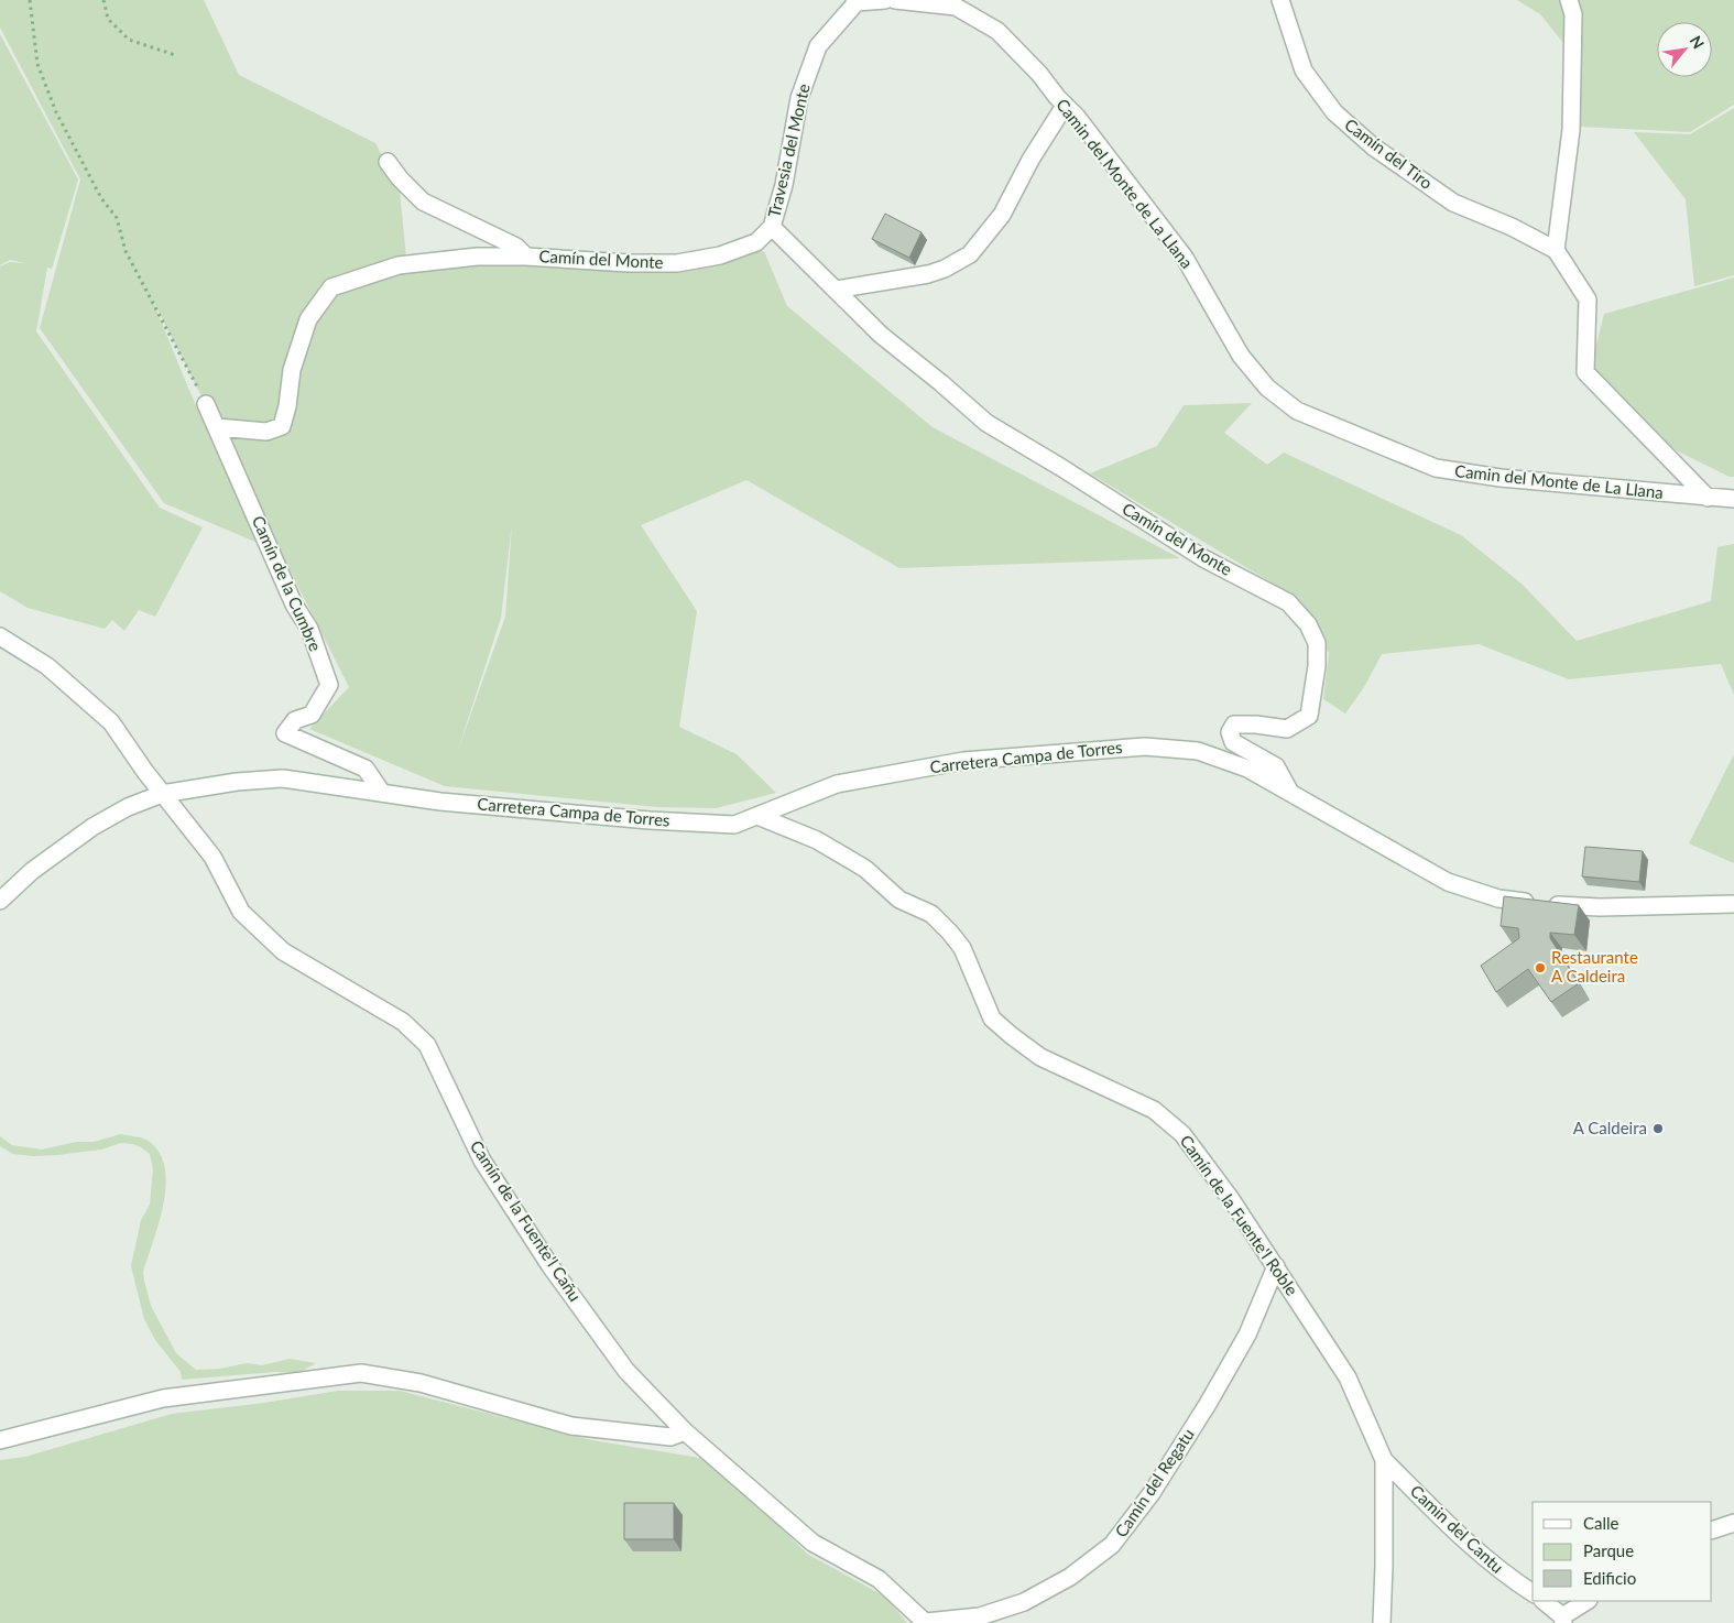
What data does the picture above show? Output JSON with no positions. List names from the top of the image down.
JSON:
{
  "streets": {
    "street": [
      "Travesia del Monte",
      "Camín del Tiro",
      "Camin del Monte de La Llana",
      "Camín del Monte",
      "Camín de la Cumbre",
      "Carretera Campa de Torres",
      "Camín de la Fuente'l Roble",
      "Camín de la Fuente'l Cañu",
      "Camín del Regatu",
      "Camin del Cantu"
    ]
  },
  "crossings": [
    ["Travesia del Monte", "Camín del Monte"],
    ["Camín del Tiro", "Camin del Monte de La Llana"],
    ["Camín del Monte", "Carretera Campa de Torres"],
    ["Camín de la Cumbre", "Carretera Campa de Torres"],
    ["Carretera Campa de Torres", "Camín de la Fuente'l Roble"],
    ["Carretera Campa de Torres", "Camín de la Fuente'l Cañu"],
    ["Camín de la Fuente'l Roble", "Camín del Regatu"],
    ["Camín de la Fuente'l Roble", "Camin del Cantu"],
    ["Camín de la Fuente'l Cañu", "Camín del Regatu"]
  ],
  "places": ["Restaurante A Caldeira", "A Caldeira"],
  "legend": ["Calle", "Parque", "Edificio"],
  "north": "top right"
}
